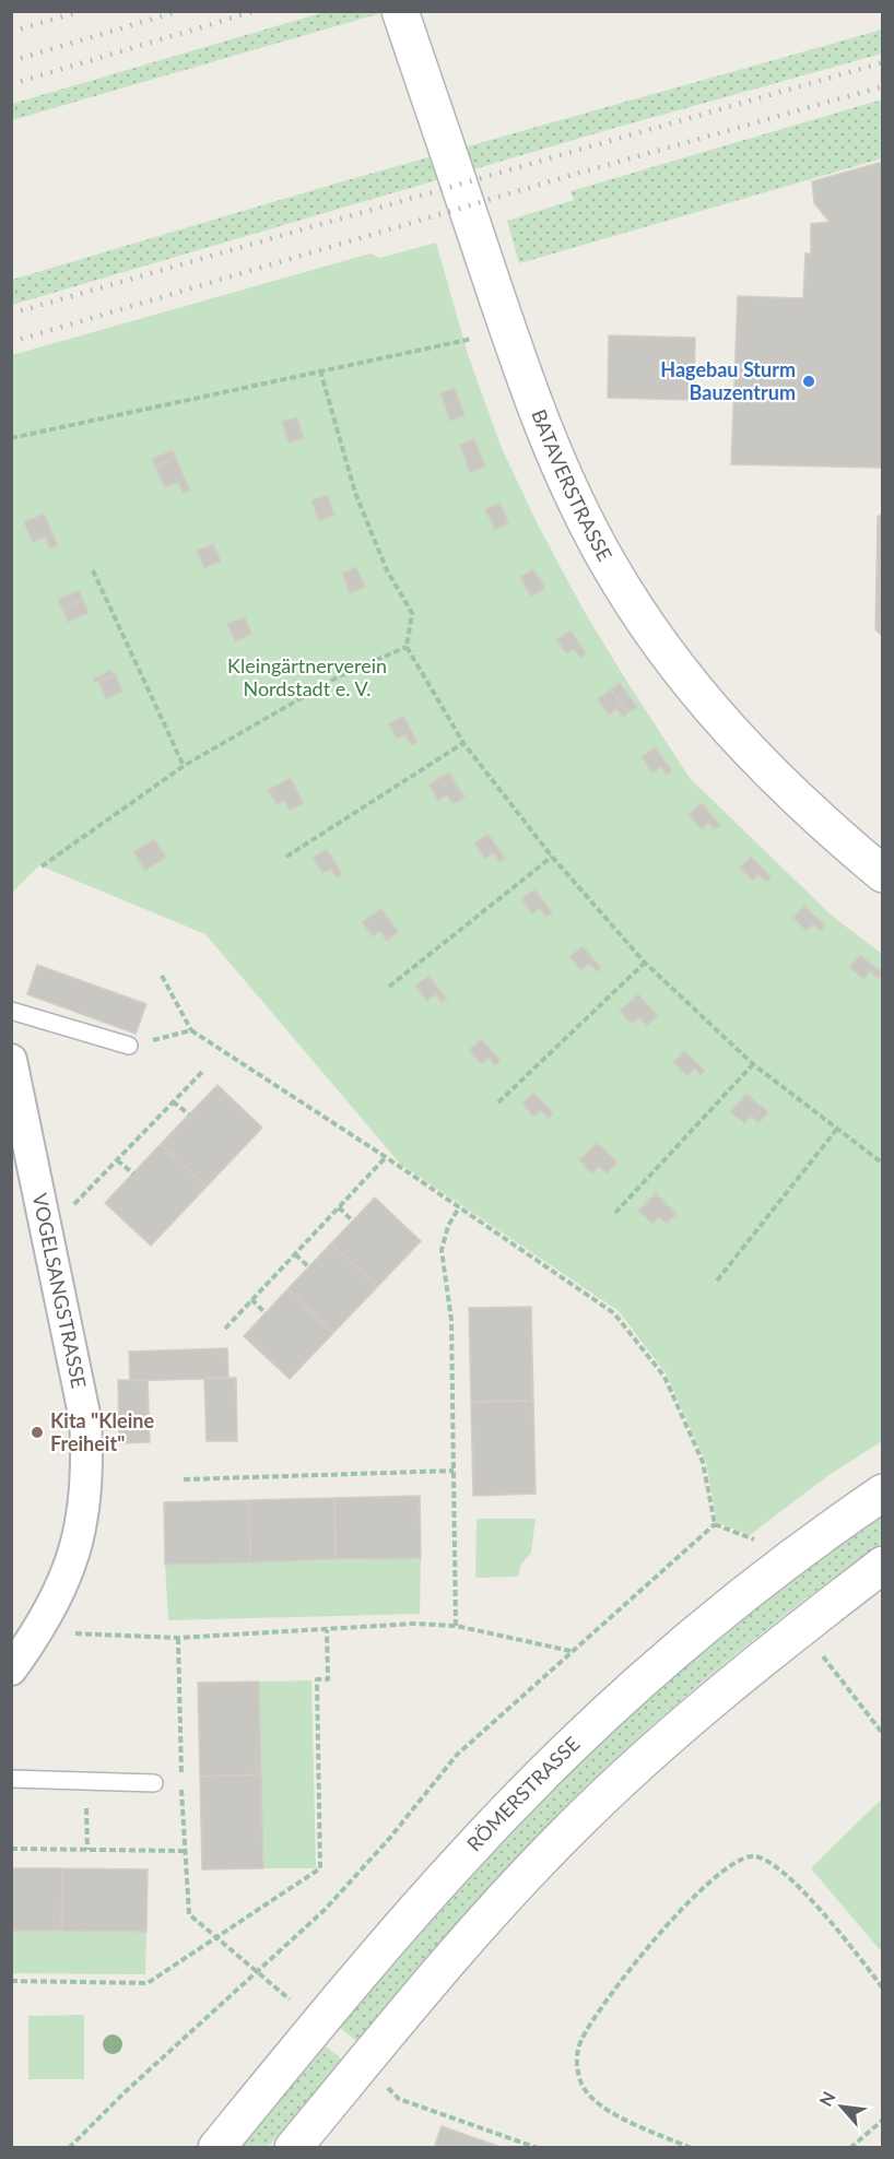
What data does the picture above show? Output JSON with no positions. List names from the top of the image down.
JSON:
{
  "streets": {
    "main road": ["BATAVERSTRASSE", "RÖMERSTRASSE"],
    "street": ["VOGELSANGSTRASSE"]
  },
  "parks": ["Kleingärtnerverein Nordstadt e. V."],
  "places": ["Hagebau Sturm Bauzentrum", "Kita \"Kleine Freiheit\""],
  "north": "top left"
}
